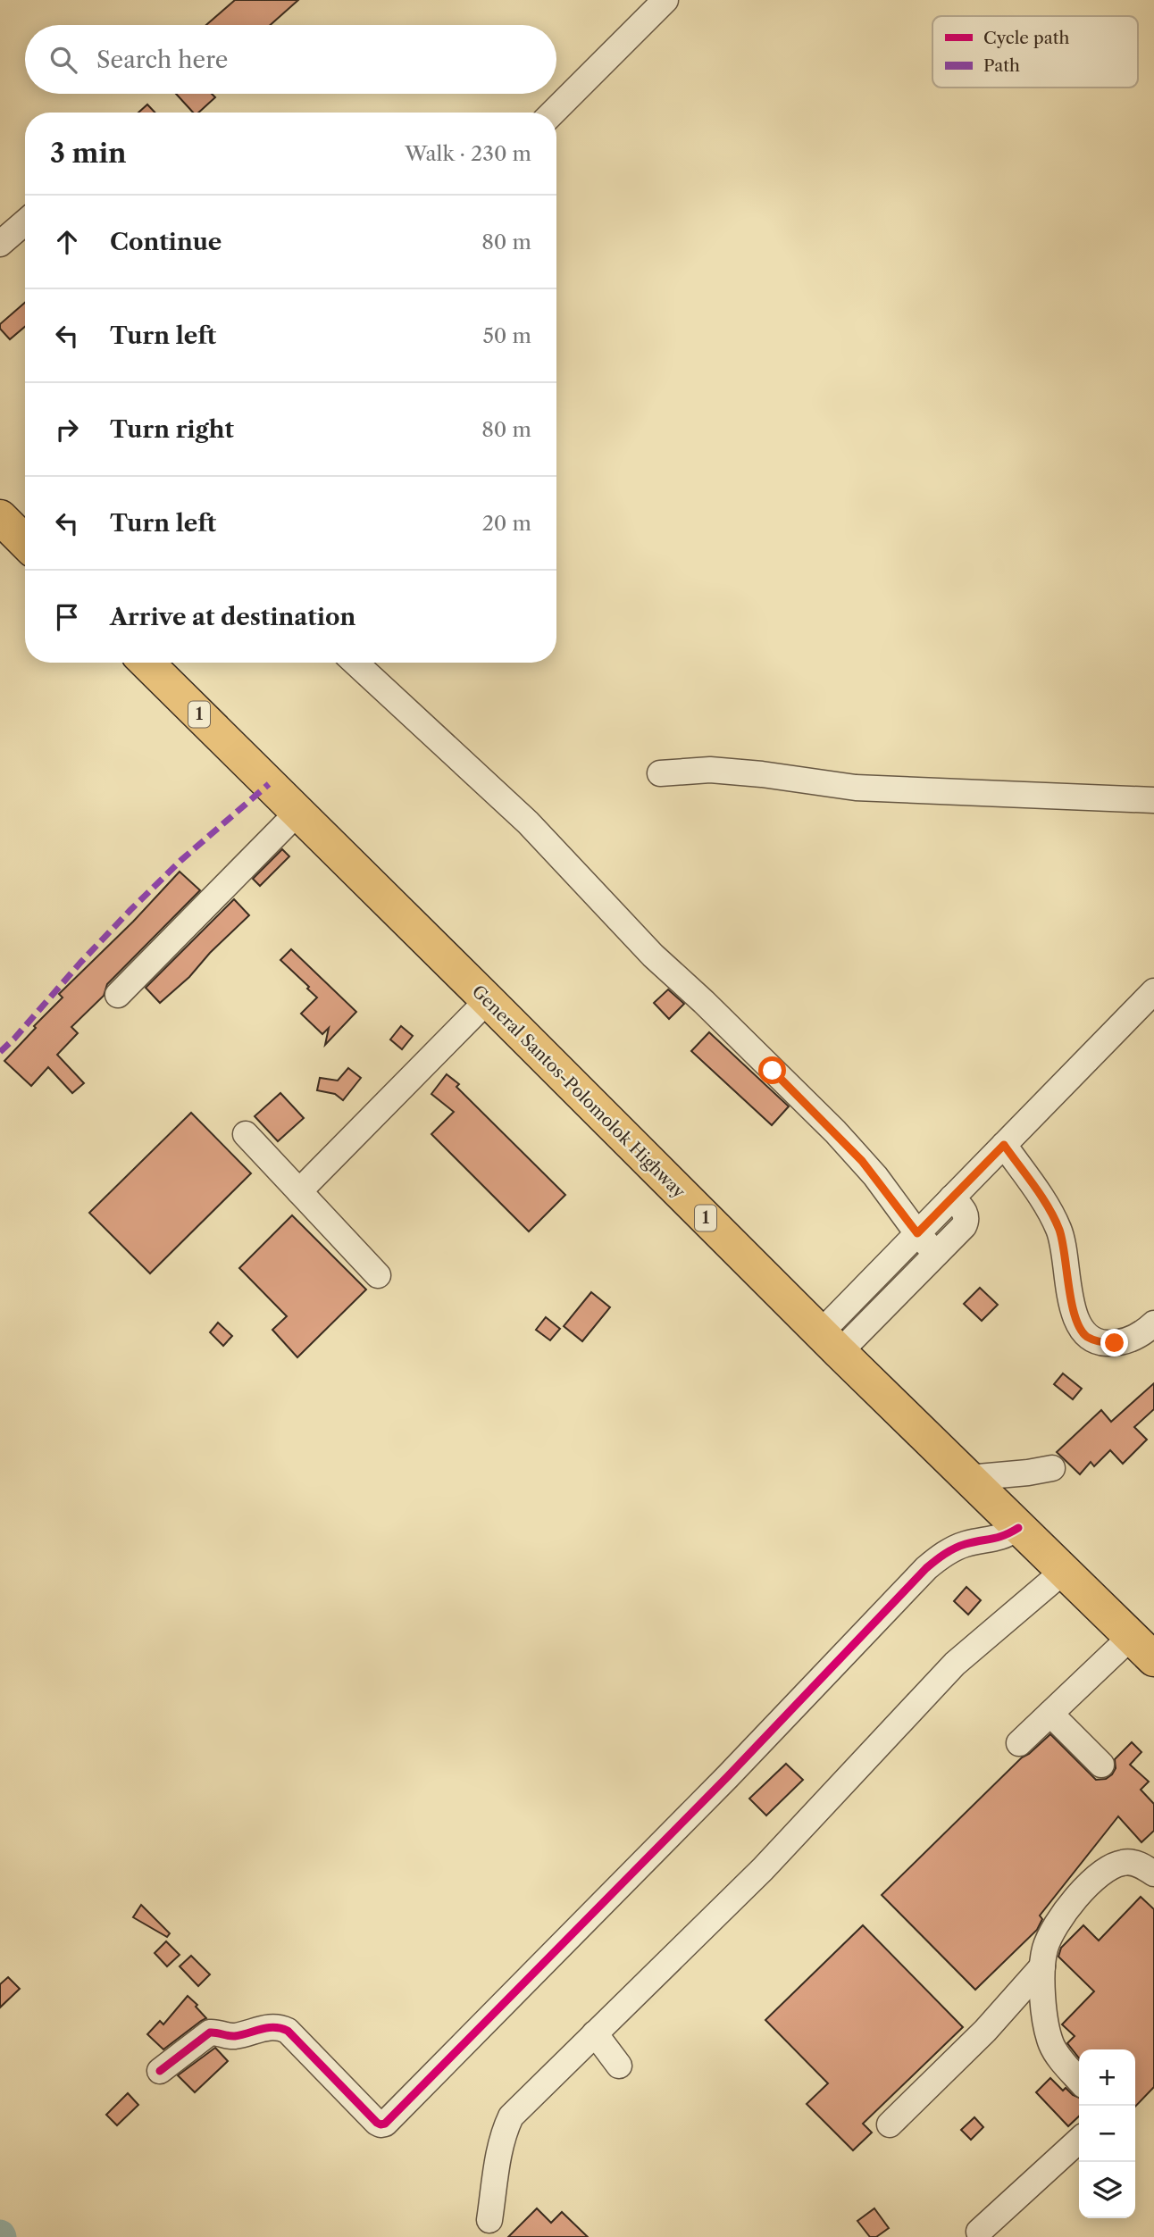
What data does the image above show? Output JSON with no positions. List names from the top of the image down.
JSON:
{
  "streets": {
    "highway": ["1", "General Santos-Polomolok Highway"]
  },
  "legend": ["Cycle path", "Path"],
  "page": {
    "search": "Search here",
    "heading": ["3 min", "Walk · 230 m"],
    "list": [
      ["Continue", "80 m"],
      ["Turn left", "50 m"],
      ["Turn right", "80 m"],
      ["Turn left", "20 m"],
      "Arrive at destination"
    ],
    "map_buttons": ["+", "−"]
  }
}
